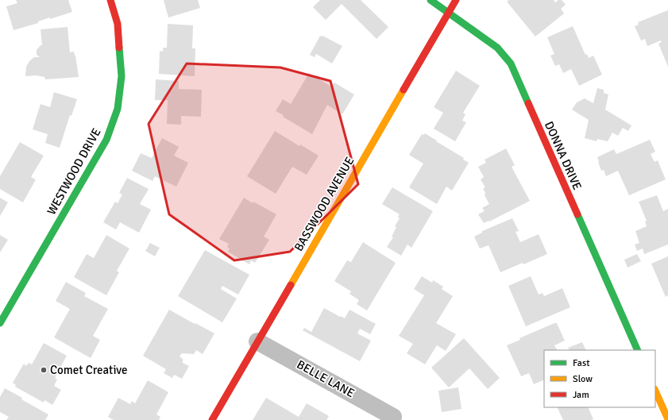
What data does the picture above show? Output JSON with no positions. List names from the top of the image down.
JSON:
{
  "streets": {
    "street": [
      "DONNA DRIVE",
      "WESTWOOD DRIVE",
      "BASSWOOD AVENUE",
      "BELLE LANE"
    ]
  },
  "crossings": [
    ["DONNA DRIVE", "BASSWOOD AVENUE"],
    ["BASSWOOD AVENUE", "BELLE LANE"]
  ],
  "places": ["Comet Creative"],
  "legend": ["Fast", "Slow", "Jam"]
}
